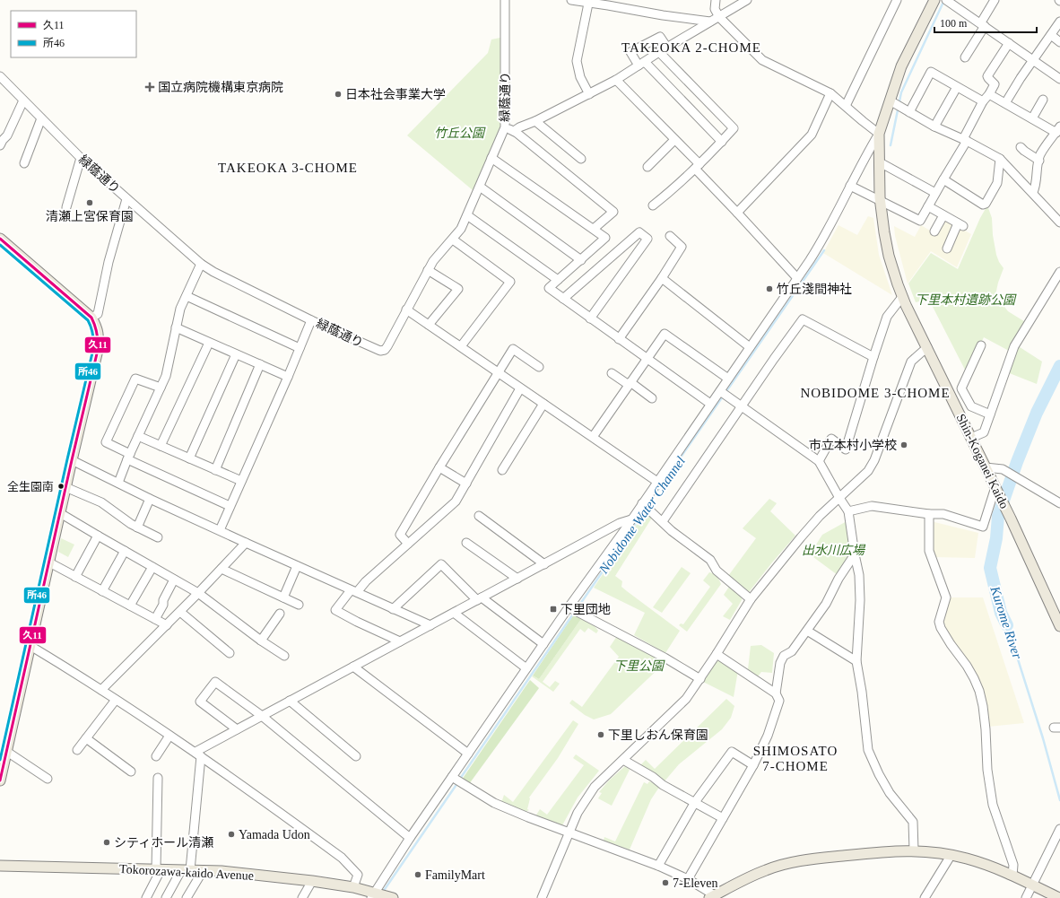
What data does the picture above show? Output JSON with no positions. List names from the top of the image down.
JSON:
{
  "streets": {
    "main road": ["Shin-Koganei Kaido", "Tokorozawa-kaido Avenue"],
    "street": ["緑蔭通り"]
  },
  "districts": [
    "TAKEOKA 2-CHOME",
    "TAKEOKA 3-CHOME",
    "NOBIDOME 3-CHOME",
    "SHIMOSATO 7-CHOME"
  ],
  "water": ["Nobidome Water Channel", "Kurome River"],
  "parks": [
    "竹丘公園",
    "下里本村遺跡公園",
    "出水川広場",
    "下里公園"
  ],
  "places": {
    "health": ["国立病院機構東京病院"],
    "other": [
      "日本社会事業大学",
      "清瀬上宮保育園",
      "竹丘淺間神社",
      "市立本村小学校",
      "全生園南",
      "下里しおん保育園",
      "Yamada Udon",
      "シティホール清瀬",
      "FamilyMart",
      "7-Eleven"
    ],
    "transit": ["下里団地"]
  },
  "lines": ["transit line 久11", "transit line 所46"],
  "legend": ["久11", "所46"],
  "scale_bar": "100 m"
}
